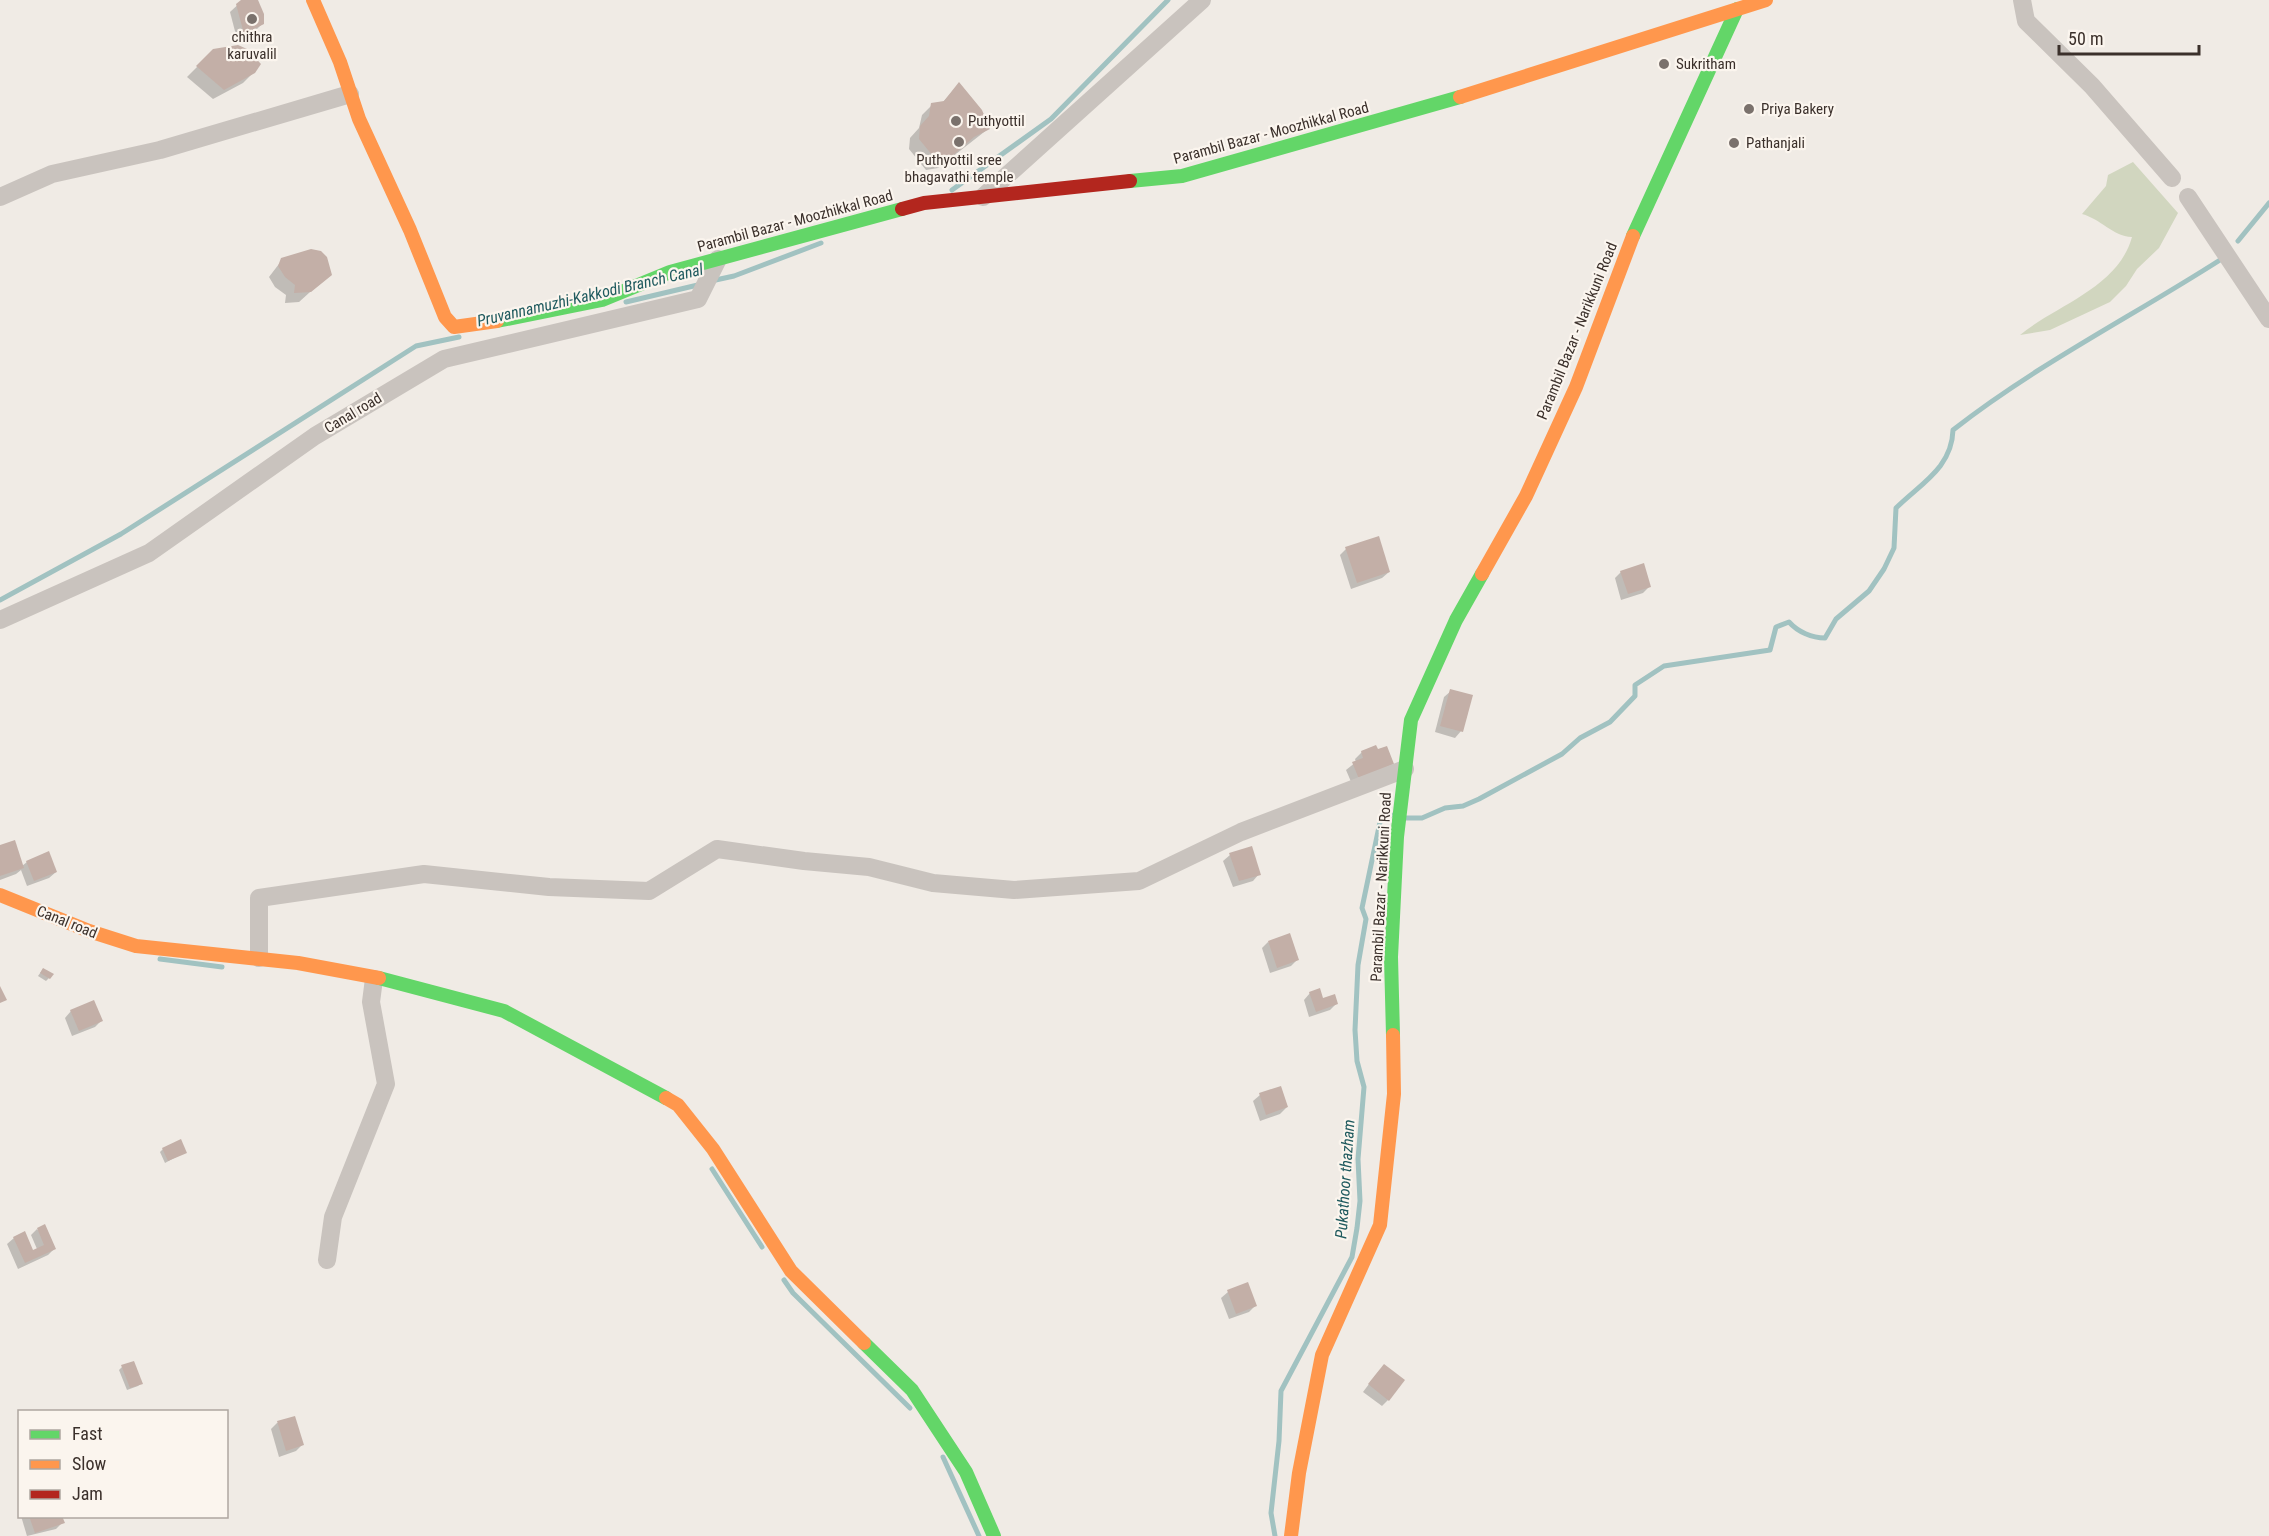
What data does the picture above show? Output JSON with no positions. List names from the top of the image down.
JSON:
{
  "streets": {
    "main road": ["Parambil Bazar - Moozhikkal Road", "Parambil Bazar - Narikkuni Road", "Canal road"]
  },
  "crossings": [
    ["Parambil Bazar - Moozhikkal Road", "Parambil Bazar - Narikkuni Road"],
    ["Parambil Bazar - Moozhikkal Road", "Canal road"]
  ],
  "water": ["Pruvannamuzhi-Kakkodi Branch Canal", "Pukathoor thazham"],
  "places": [
    "chithra karuvalil",
    "Sukritham",
    "Priya Bakery",
    "Puthyottil",
    "Puthyottil sree bhagavathi temple",
    "Pathanjali"
  ],
  "legend": ["Fast", "Slow", "Jam"],
  "scale_bar": "50 m"
}
